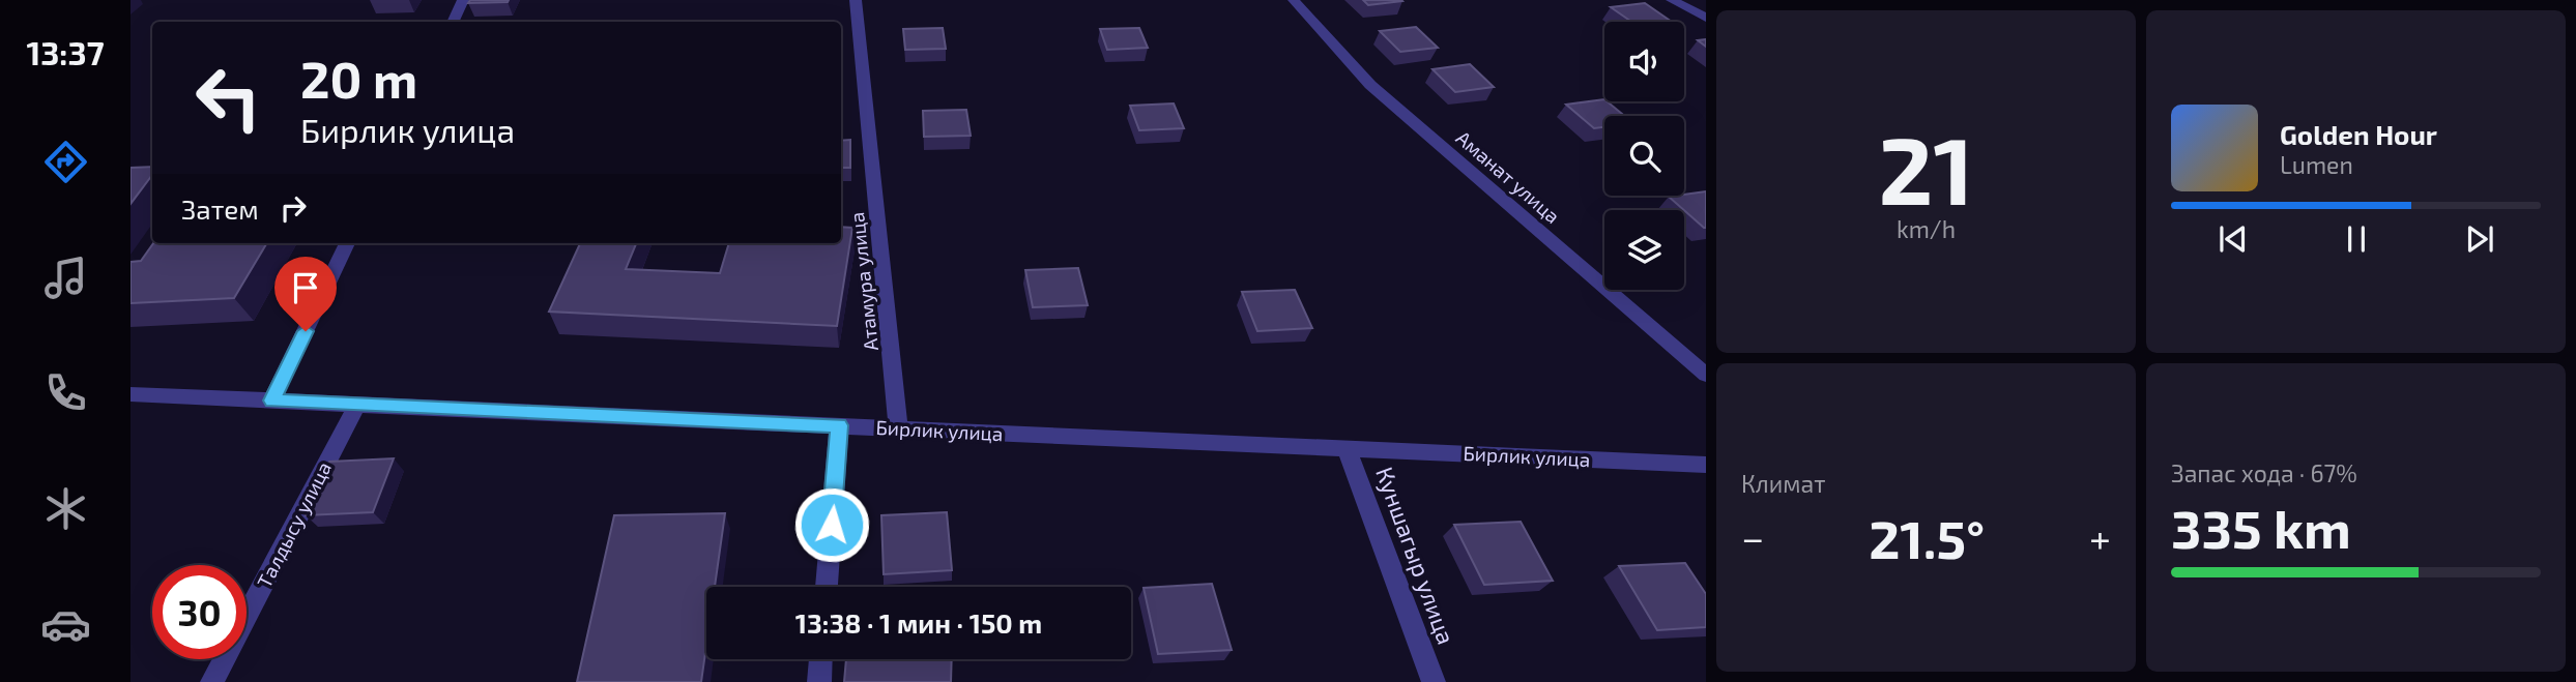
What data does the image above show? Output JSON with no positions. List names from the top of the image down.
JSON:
{
  "streets": {
    "street": [
      "Аманат улица",
      "Атамура улица",
      "Бирлик улица",
      "Талдысу улица",
      "Куншагыр улица"
    ]
  },
  "crossings": [
    ["Атамура улица", "Бирлик улица"],
    ["Бирлик улица", "Талдысу улица"],
    ["Бирлик улица", "Куншагыр улица"]
  ],
  "page": {
    "tabs": "13:37",
    "tile": [
      ["21", "km/h"],
      "Климат",
      ["Запас хода · 67%", "335 km"]
    ],
    "turn": ["20 m", "Бирлик улица"],
    "song": ["Golden Hour", "Lumen"],
    "then": "Затем",
    "heat": ["−", "21.5°", "+"],
    "limit": "30",
    "trip": "13:38 · 1 мин · 150 m"
  }
}
